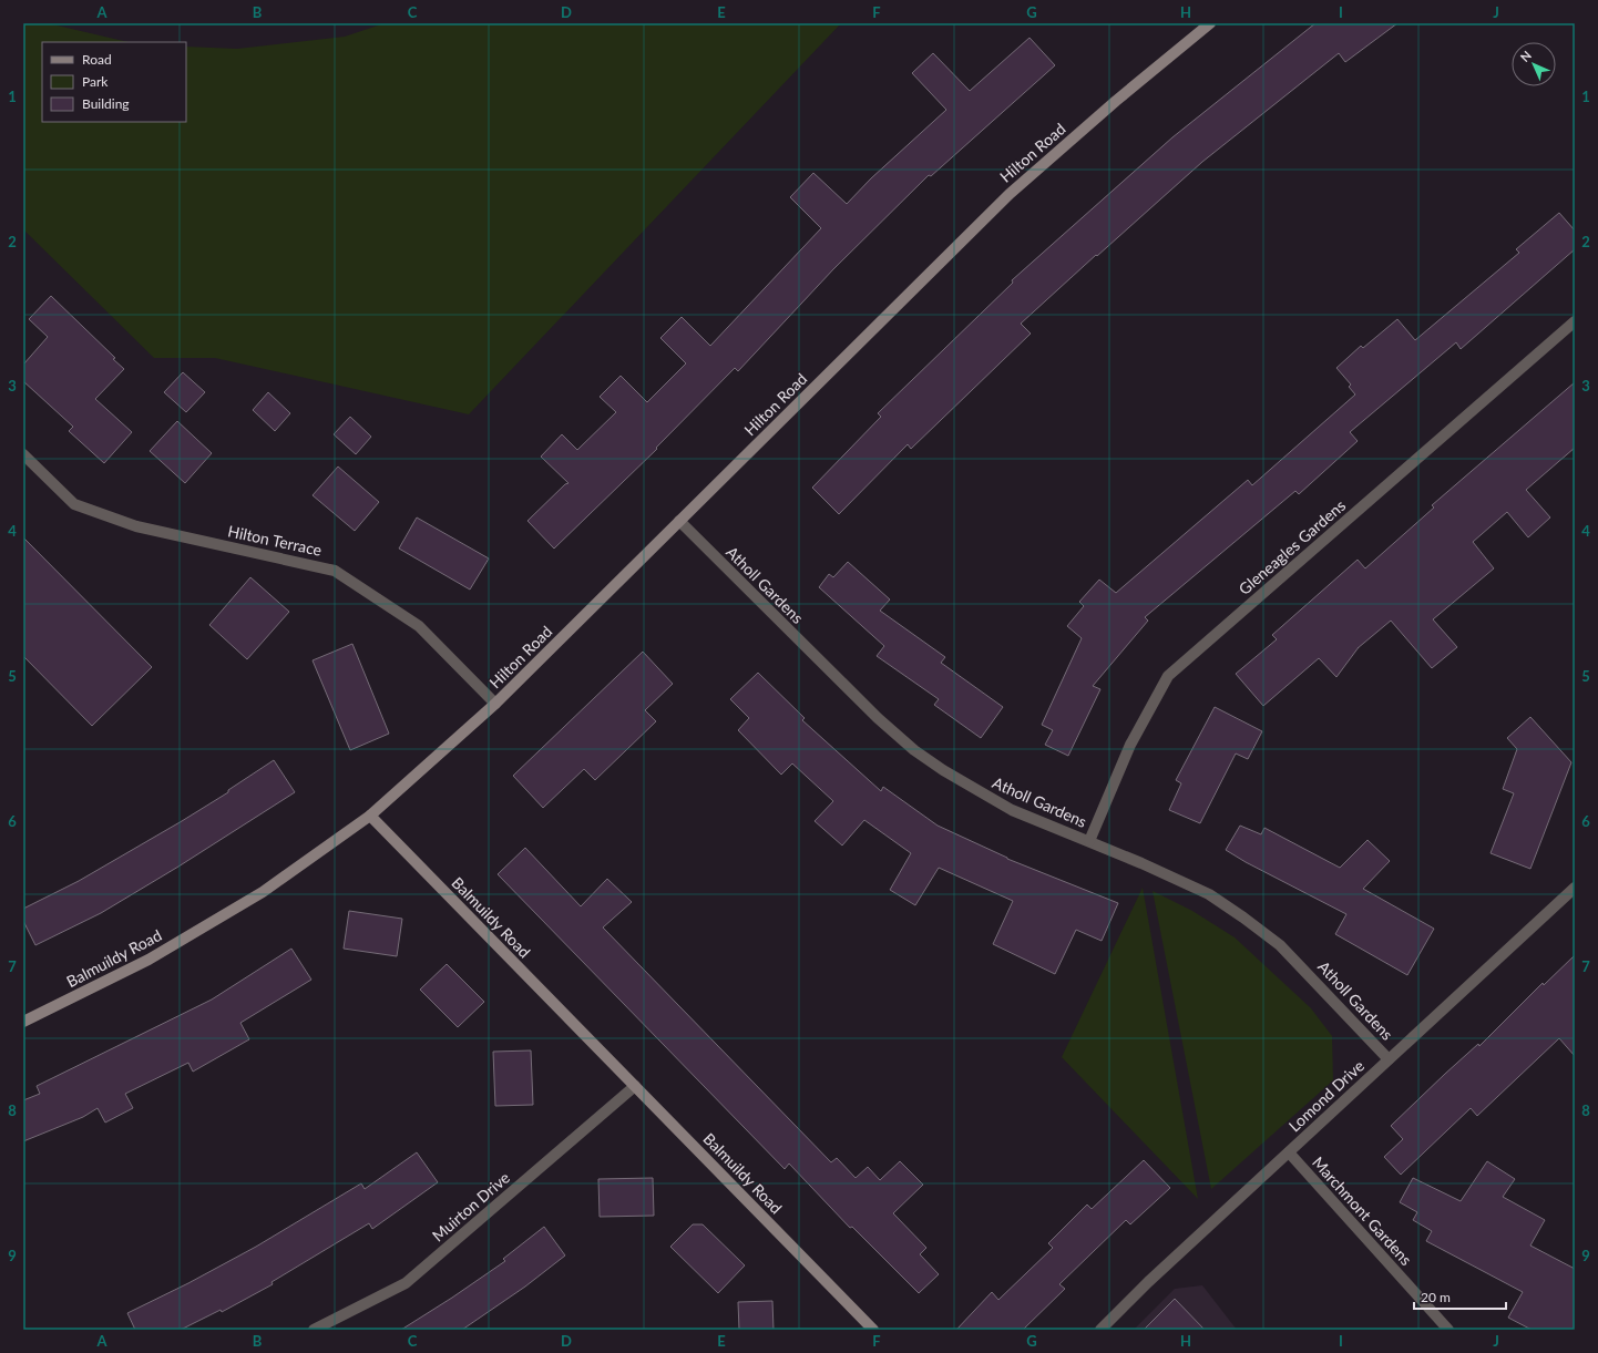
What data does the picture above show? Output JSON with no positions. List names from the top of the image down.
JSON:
{
  "streets": {
    "street": [
      "Hilton Road",
      "Hilton Terrace",
      "Gleneagles Gardens",
      "Atholl Gardens",
      "Balmuildy Road",
      "Lomond Drive",
      "Muirton Drive",
      "Marchmont Gardens"
    ]
  },
  "crossings": [
    ["Hilton Road", "Hilton Terrace"],
    ["Hilton Road", "Atholl Gardens"],
    ["Hilton Road", "Balmuildy Road"],
    ["Gleneagles Gardens", "Atholl Gardens"],
    ["Atholl Gardens", "Lomond Drive"],
    ["Balmuildy Road", "Muirton Drive"],
    ["Lomond Drive", "Marchmont Gardens"]
  ],
  "legend": ["Road", "Park", "Building"],
  "scale_bar": "20 m",
  "north": "top left",
  "grid": {
    "columns": [
      "A",
      "B",
      "C",
      "D",
      "E",
      "F",
      "G",
      "H",
      "I",
      "J"
    ],
    "rows": [
      "1",
      "2",
      "3",
      "4",
      "5",
      "6",
      "7",
      "8",
      "9"
    ]
  }
}
